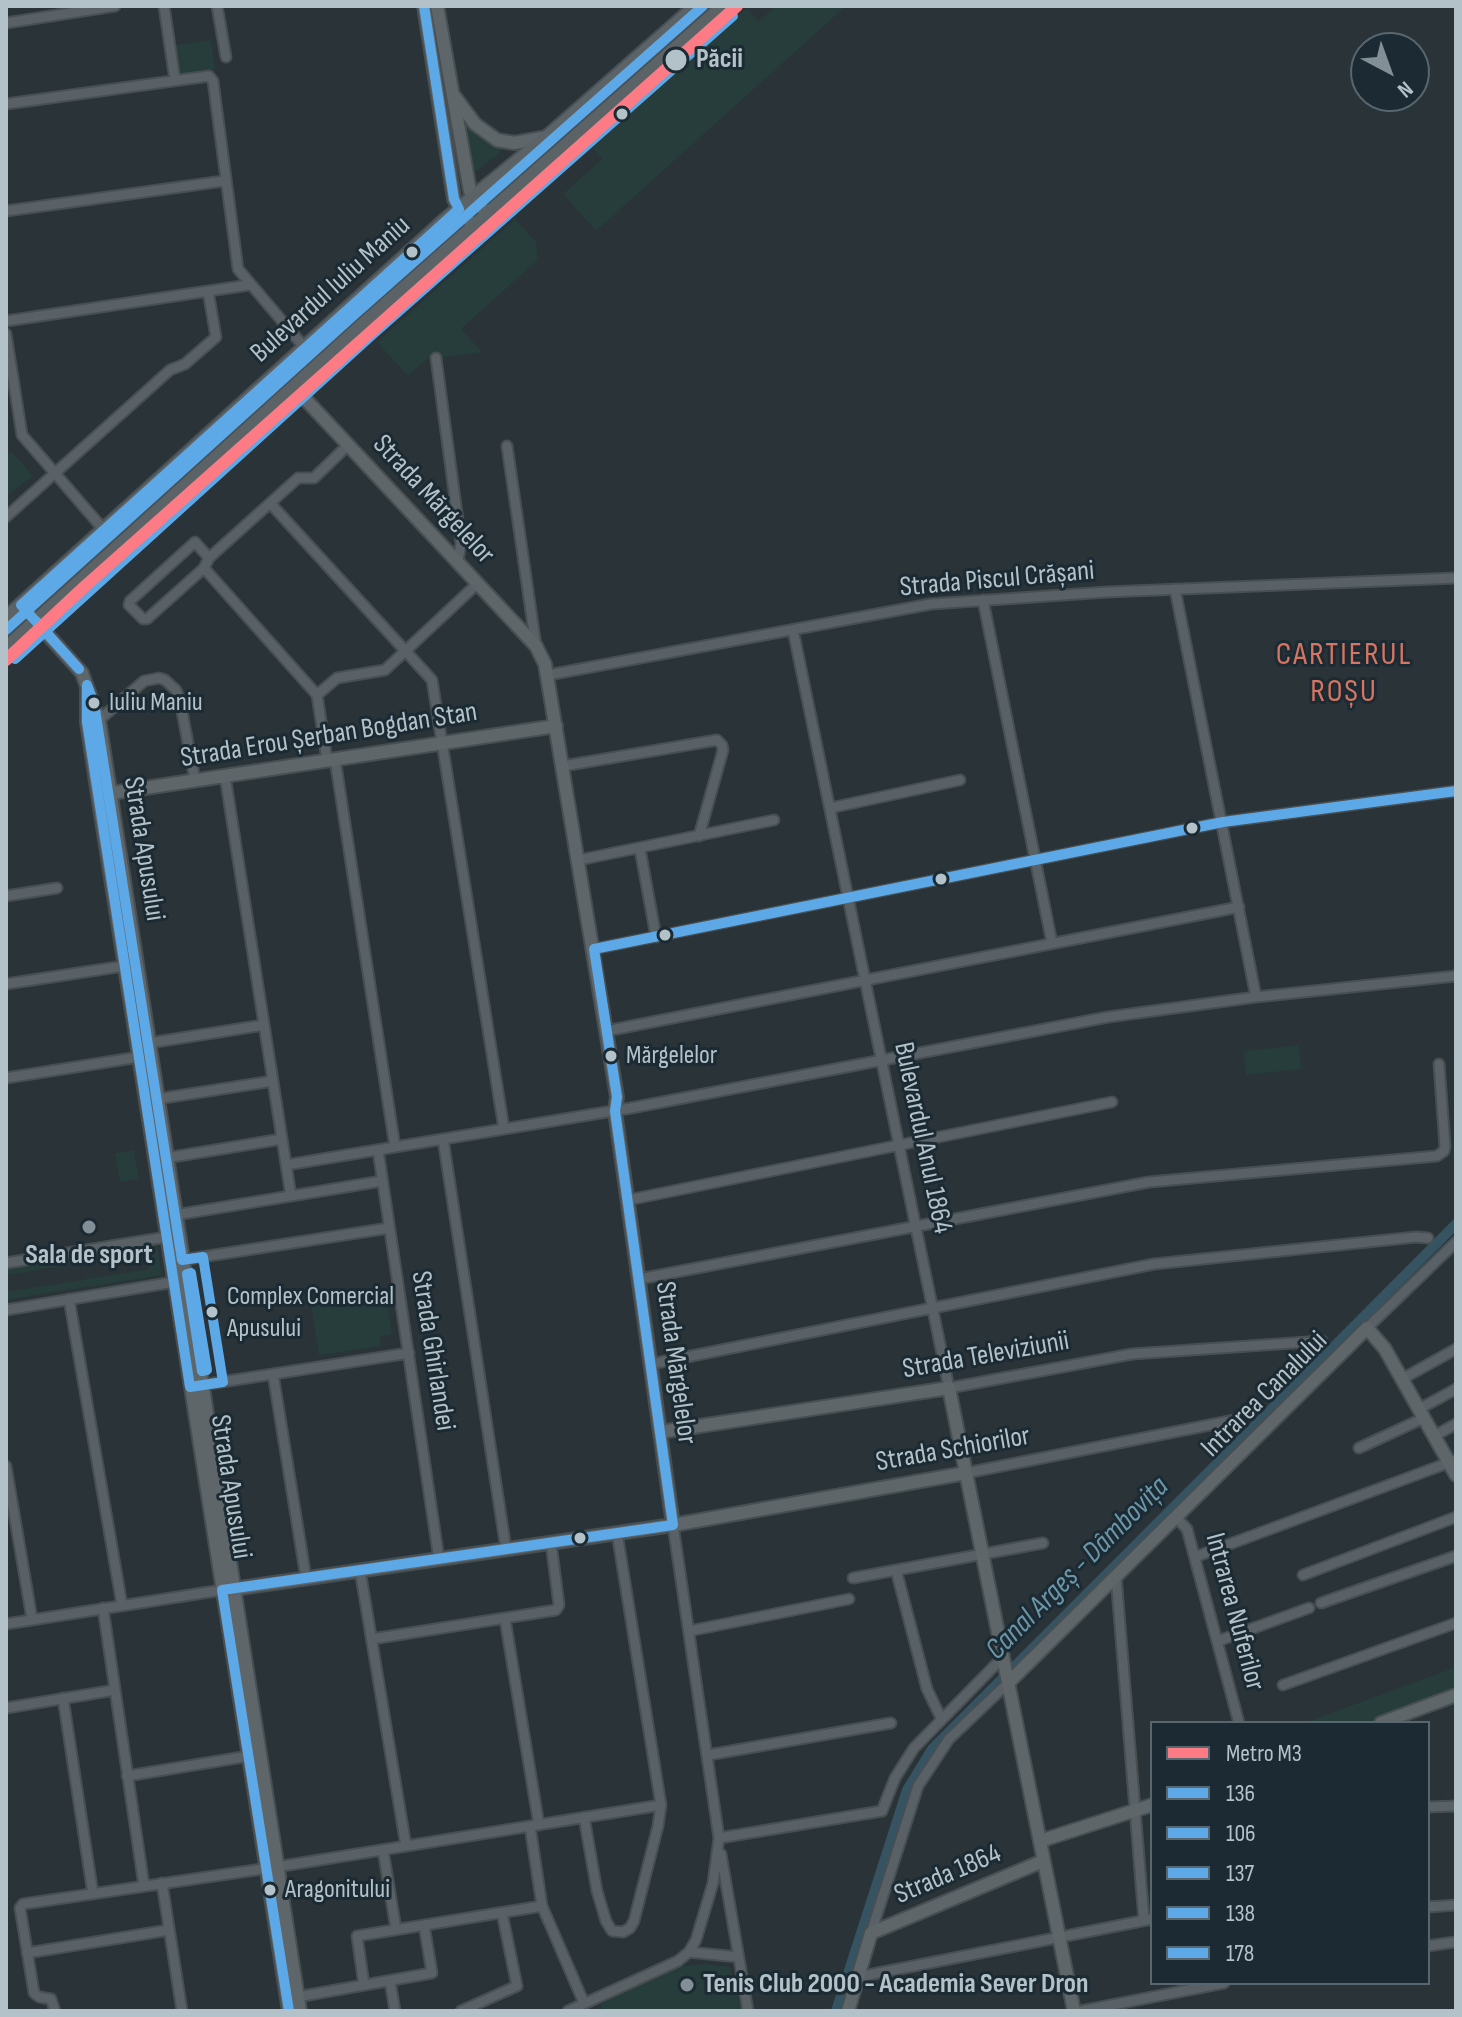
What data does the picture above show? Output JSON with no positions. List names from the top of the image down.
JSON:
{
  "streets": {
    "main road": ["Bulevardul Iuliu Maniu"],
    "street": [
      "Strada Mărgelelor",
      "Strada Piscul Crășani",
      "Strada Erou Șerban Bogdan Stan",
      "Strada Apusului",
      "Bulevardul Anul 1864",
      "Strada Ghirlandei",
      "Strada Televiziunii",
      "Intrarea Canalului",
      "Strada Schiorilor",
      "Intrarea Nuferilor",
      "Strada 1864"
    ]
  },
  "crossings": [
    ["Bulevardul Iuliu Maniu", "Strada Mărgelelor"],
    ["Bulevardul Iuliu Maniu", "Strada Apusului"],
    ["Strada Mărgelelor", "Strada Piscul Crășani"],
    ["Strada Mărgelelor", "Strada Erou Șerban Bogdan Stan"],
    ["Strada Mărgelelor", "Strada Televiziunii"],
    ["Strada Mărgelelor", "Strada Schiorilor"],
    ["Strada Piscul Crășani", "Bulevardul Anul 1864"],
    ["Strada Erou Șerban Bogdan Stan", "Strada Apusului"],
    ["Bulevardul Anul 1864", "Strada Televiziunii"],
    ["Bulevardul Anul 1864", "Strada Schiorilor"],
    ["Bulevardul Anul 1864", "Strada 1864"],
    ["Intrarea Canalului", "Intrarea Nuferilor"],
    ["Intrarea Canalului", "Strada 1864"]
  ],
  "districts": ["CARTIERUL ROȘU"],
  "water": ["Canal Argeș - Dâmbovița"],
  "places": [
    "Păcii",
    "Iuliu Maniu",
    "Mărgelelor",
    "Sala de sport",
    "Complex Comercial Apusului",
    "Aragonitului",
    "Tenis Club 2000 - Academia Sever Dron"
  ],
  "lines": [
    "metro line M3",
    "transit line 136",
    "transit line 138",
    "transit line 137",
    "transit line 106",
    "transit line 178"
  ],
  "legend": [
    "Metro M3",
    "136",
    "106",
    "137",
    "138",
    "178"
  ],
  "north": "bottom right"
}
